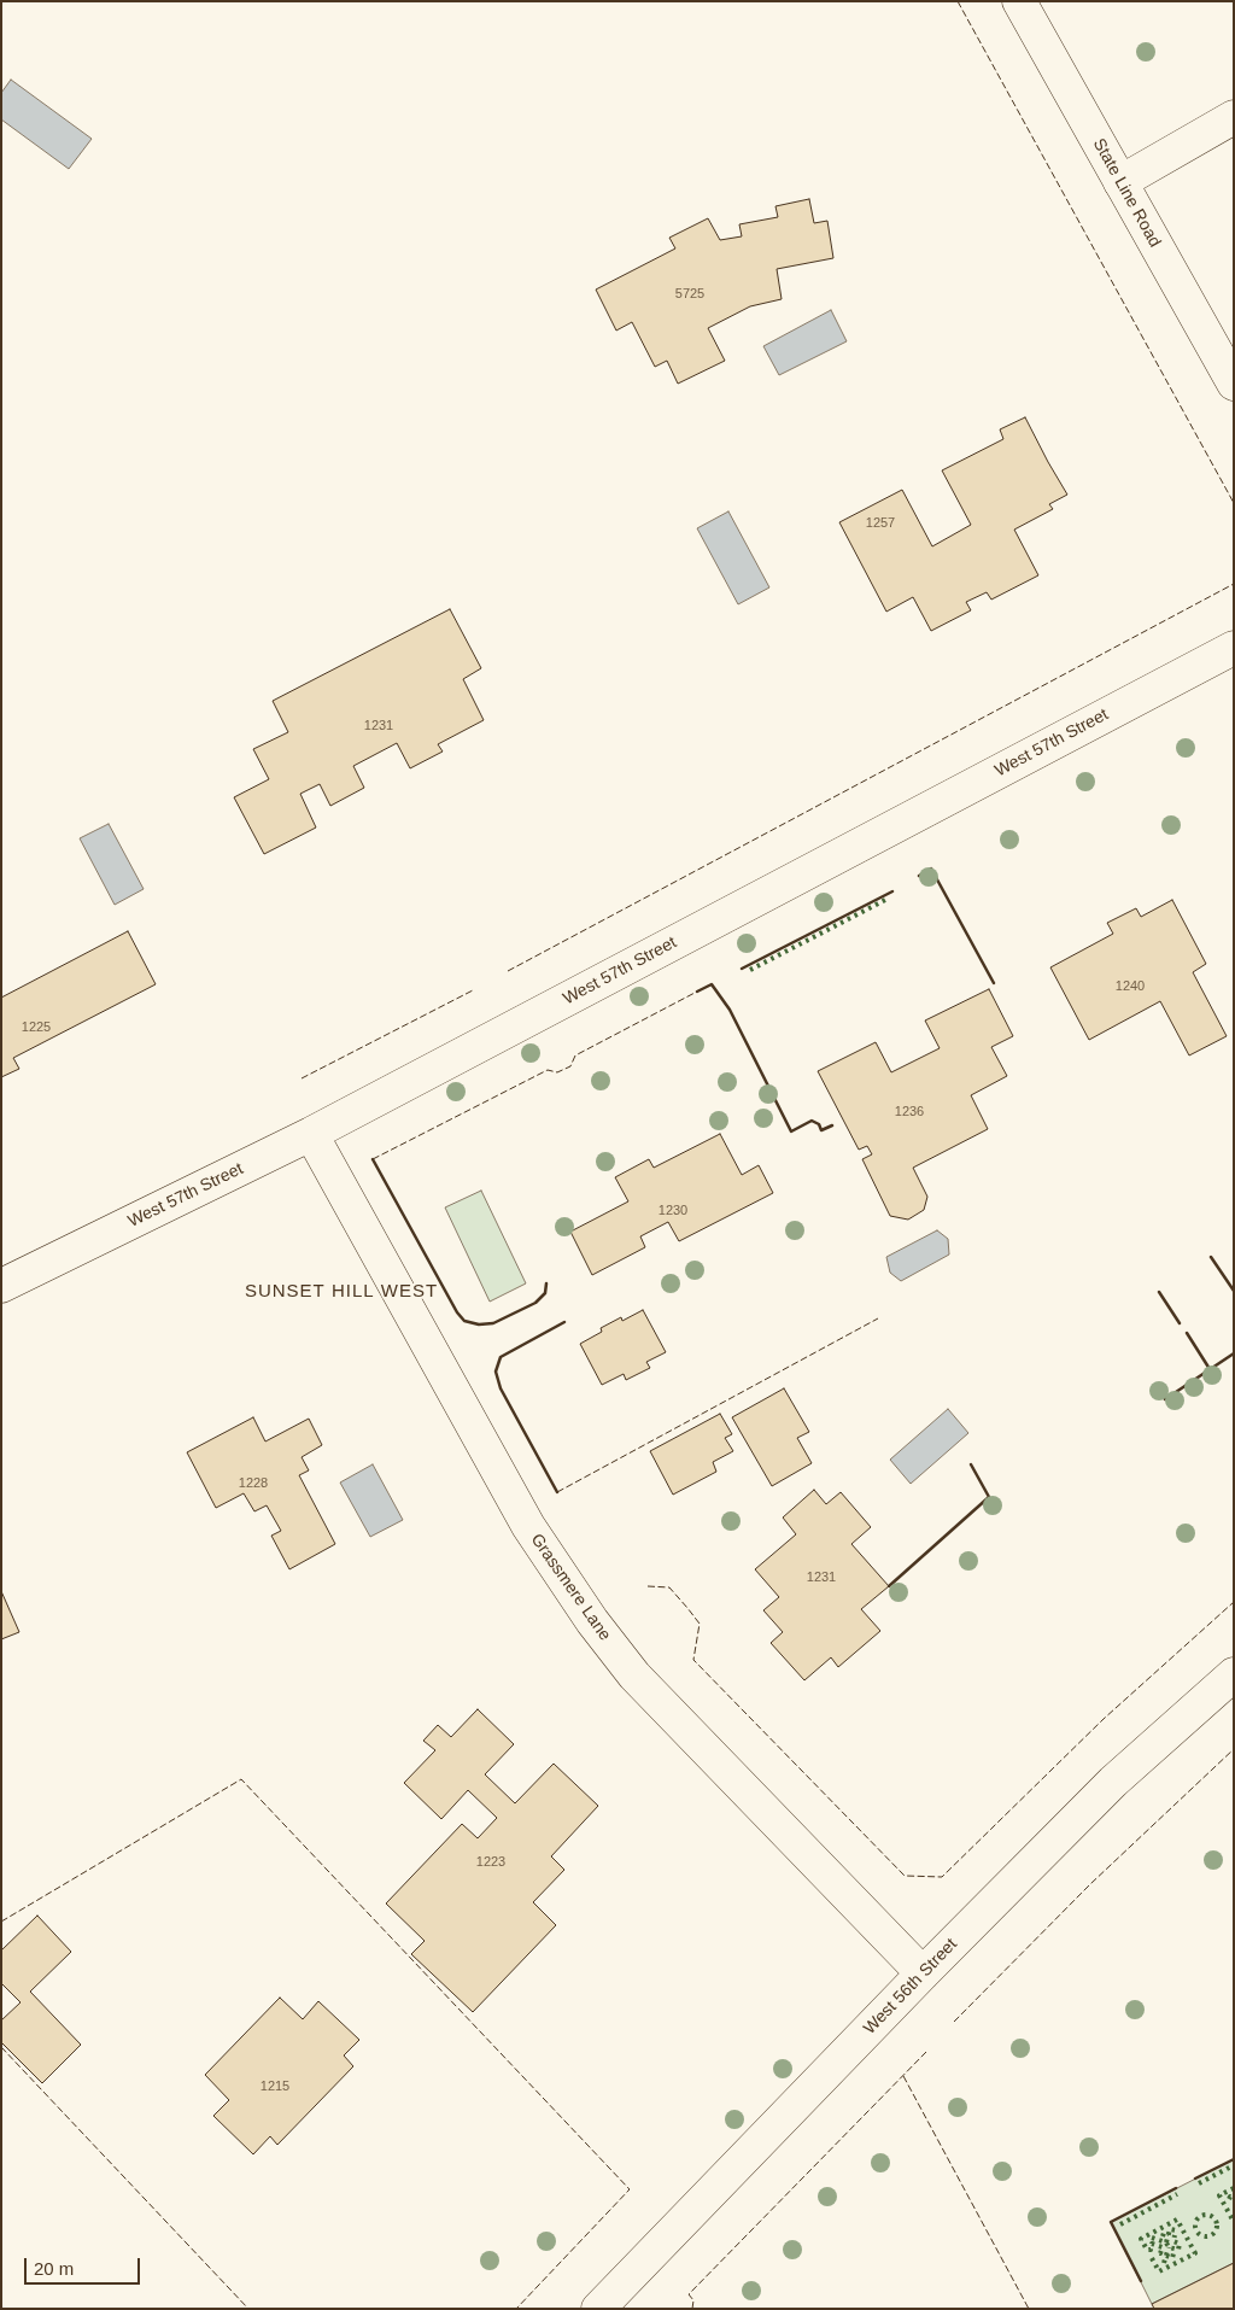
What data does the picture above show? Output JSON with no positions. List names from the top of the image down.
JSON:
{
  "streets": {
    "street": [
      "State Line Road",
      "West 57th Street",
      "Grassmere Lane",
      "West 56th Street"
    ]
  },
  "crossings": [
    ["West 57th Street", "Grassmere Lane"],
    ["Grassmere Lane", "West 56th Street"]
  ],
  "districts": ["SUNSET HILL WEST"],
  "house_numbers": [
    "5725",
    "1257",
    "1231",
    "1240",
    "1225",
    "1236",
    "1230",
    "1228",
    "1231",
    "1223",
    "1215"
  ],
  "scale_bar": "20 m"
}
